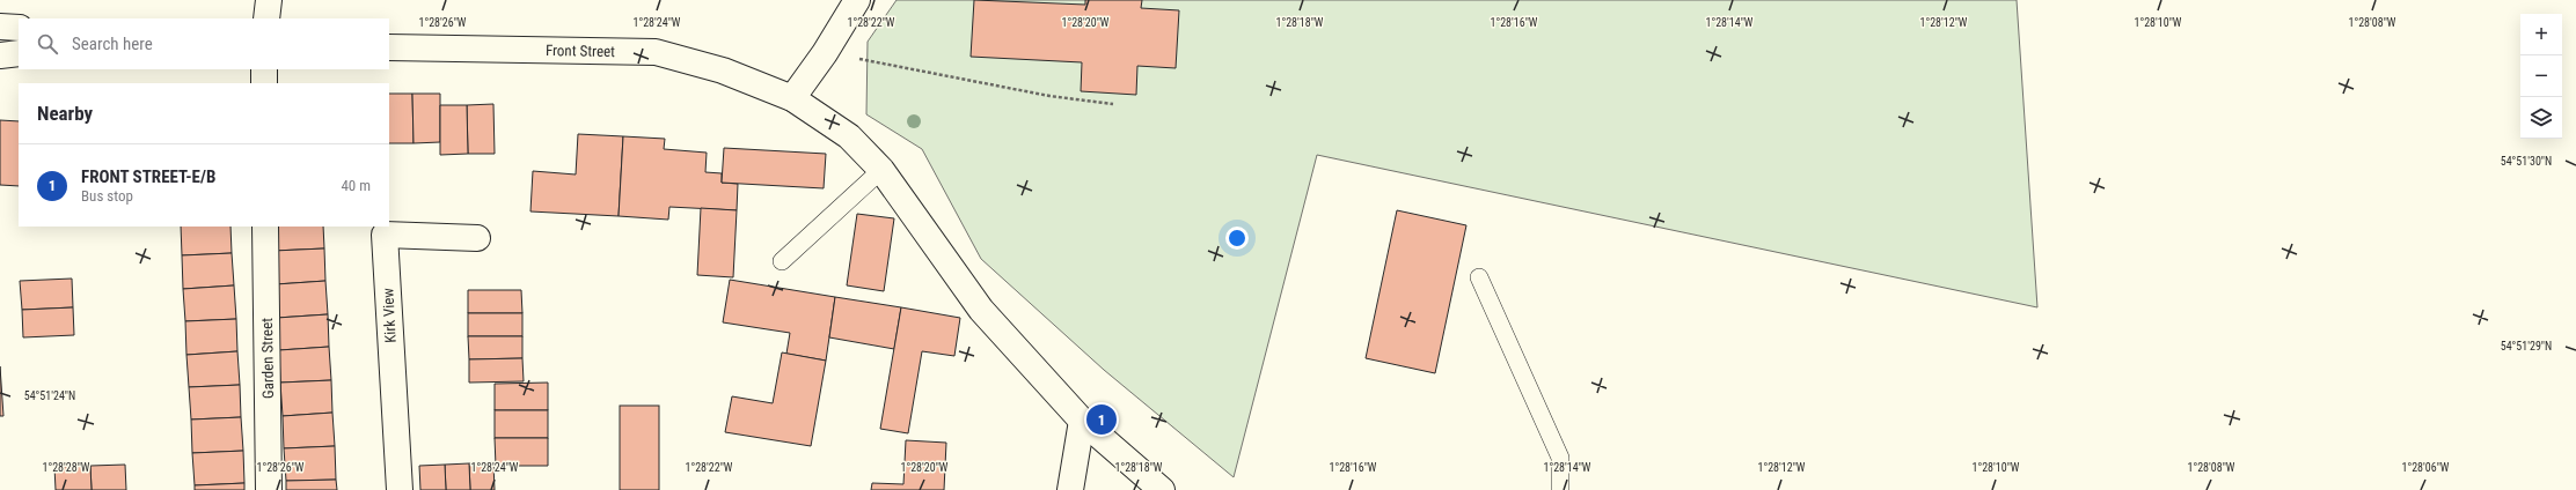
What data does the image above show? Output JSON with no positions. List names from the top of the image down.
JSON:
{
  "streets": {
    "street": ["Front Street", "Kirk View", "Garden Street"]
  },
  "page": {
    "map_buttons": ["+", "−"],
    "search": "Search here",
    "heading": "Nearby",
    "list": [
      {
        "mark": "1",
        "name": "FRONT STREET-E/B",
        "note": "Bus stop",
        "value": "40 m"
      }
    ],
    "pins": "1"
  },
  "coordinates": [
    "1°28'26\"W",
    "1°28'24\"W",
    "1°28'22\"W",
    "1°28'20\"W",
    "1°28'18\"W",
    "1°28'16\"W",
    "1°28'14\"W",
    "1°28'12\"W",
    "1°28'10\"W",
    "1°28'08\"W",
    "54°51'30\"N",
    "54°51'29\"N",
    "54°51'24\"N",
    "1°28'28\"W",
    "1°28'06\"W"
  ]
}
